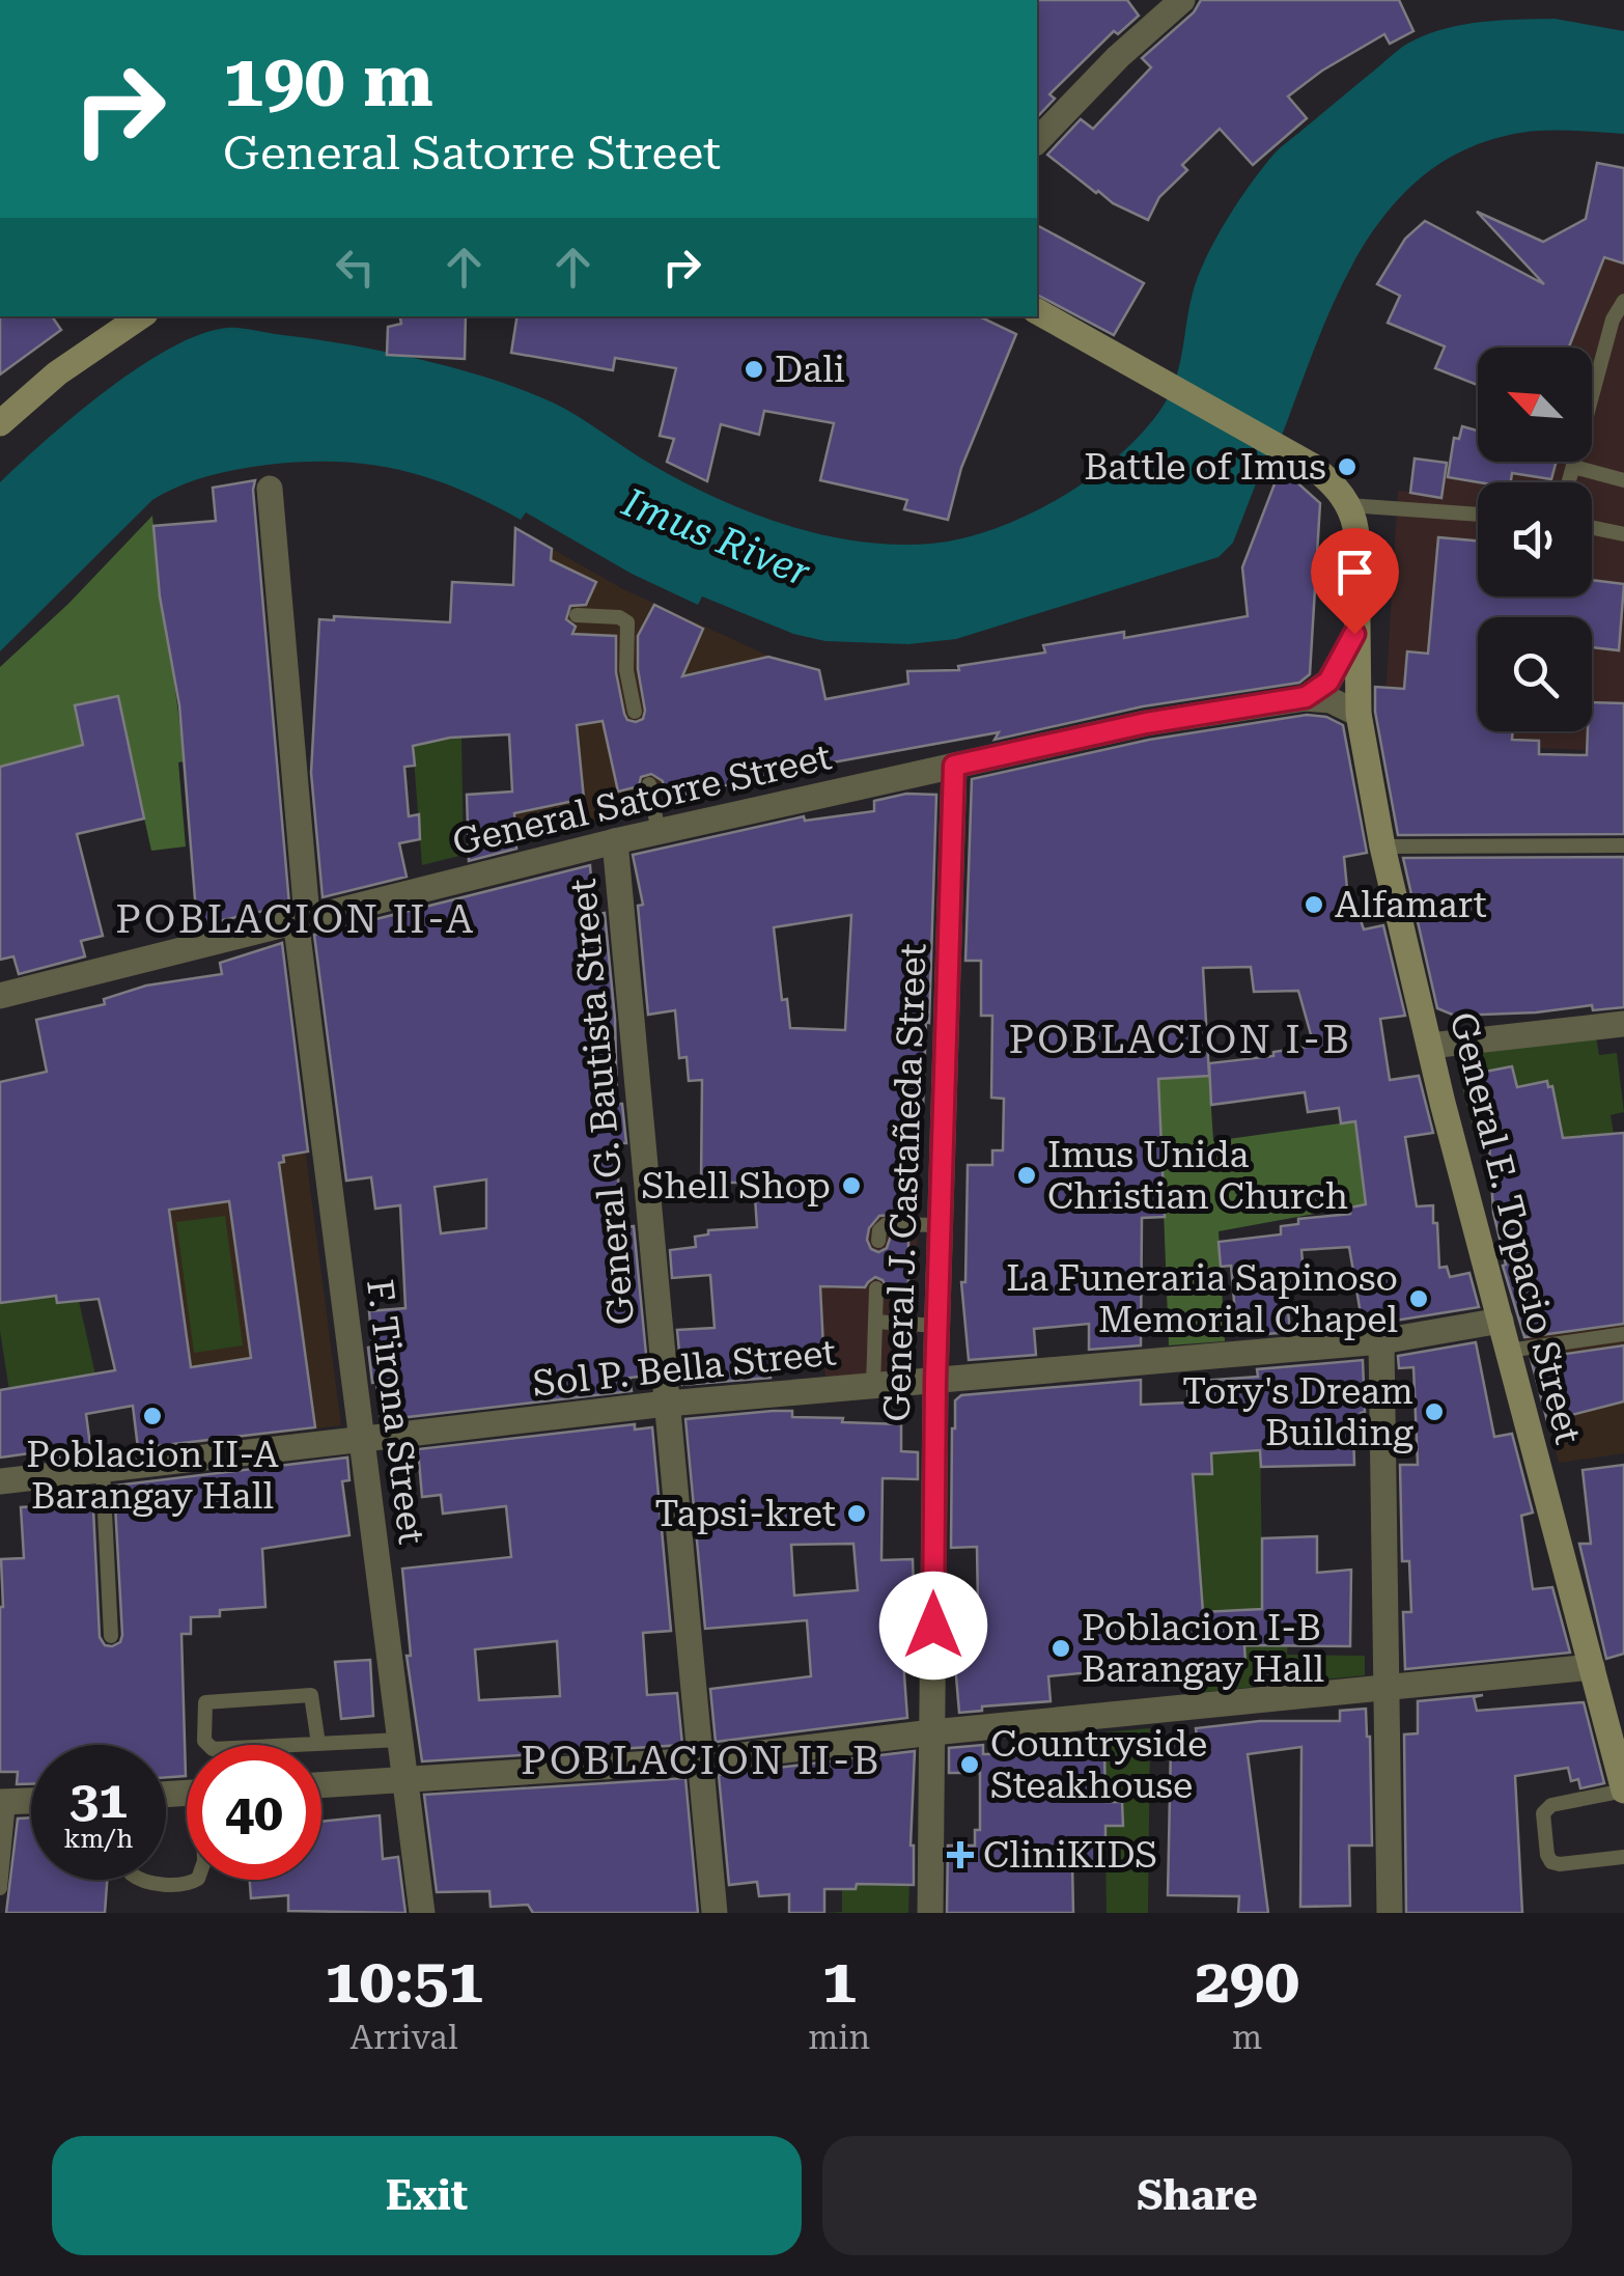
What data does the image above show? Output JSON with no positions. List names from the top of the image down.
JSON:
{
  "streets": {
    "main road": ["General E. Topacio Street"],
    "street": [
      "General Satorre Street",
      "General G. Bautista Street",
      "General J. Castañeda Street",
      "Sol P. Bella Street",
      "F. Tirona Street"
    ]
  },
  "crossings": [
    ["General Satorre Street", "General G. Bautista Street"],
    ["General Satorre Street", "General J. Castañeda Street"],
    ["General Satorre Street", "General E. Topacio Street"],
    ["General Satorre Street", "F. Tirona Street"],
    ["General G. Bautista Street", "Sol P. Bella Street"],
    ["General J. Castañeda Street", "Sol P. Bella Street"],
    ["General E. Topacio Street", "Sol P. Bella Street"],
    ["Sol P. Bella Street", "F. Tirona Street"]
  ],
  "districts": ["POBLACION II-A", "POBLACION I-B", "POBLACION II-B"],
  "water": ["Imus River"],
  "places": {
    "other": [
      "Dali",
      "Battle of Imus",
      "Alfamart",
      "Imus Unida Christian Church",
      "Shell Shop",
      "La Funeraria Sapinoso Memorial Chapel",
      "Tory's Dream Building",
      "Poblacion II-A Barangay Hall",
      "Tapsi-kret",
      "Poblacion I-B Barangay Hall",
      "Countryside Steakhouse"
    ],
    "health": ["CliniKIDS"]
  },
  "north": "top left",
  "page": {
    "turn": ["190 m", "General Satorre Street"],
    "speed": "31 km/h",
    "limit": "40",
    "eta": [
      "10:51",
      "Arrival",
      "1",
      "min",
      "290",
      "m"
    ],
    "buttons": ["Exit", "Share"]
  }
}
